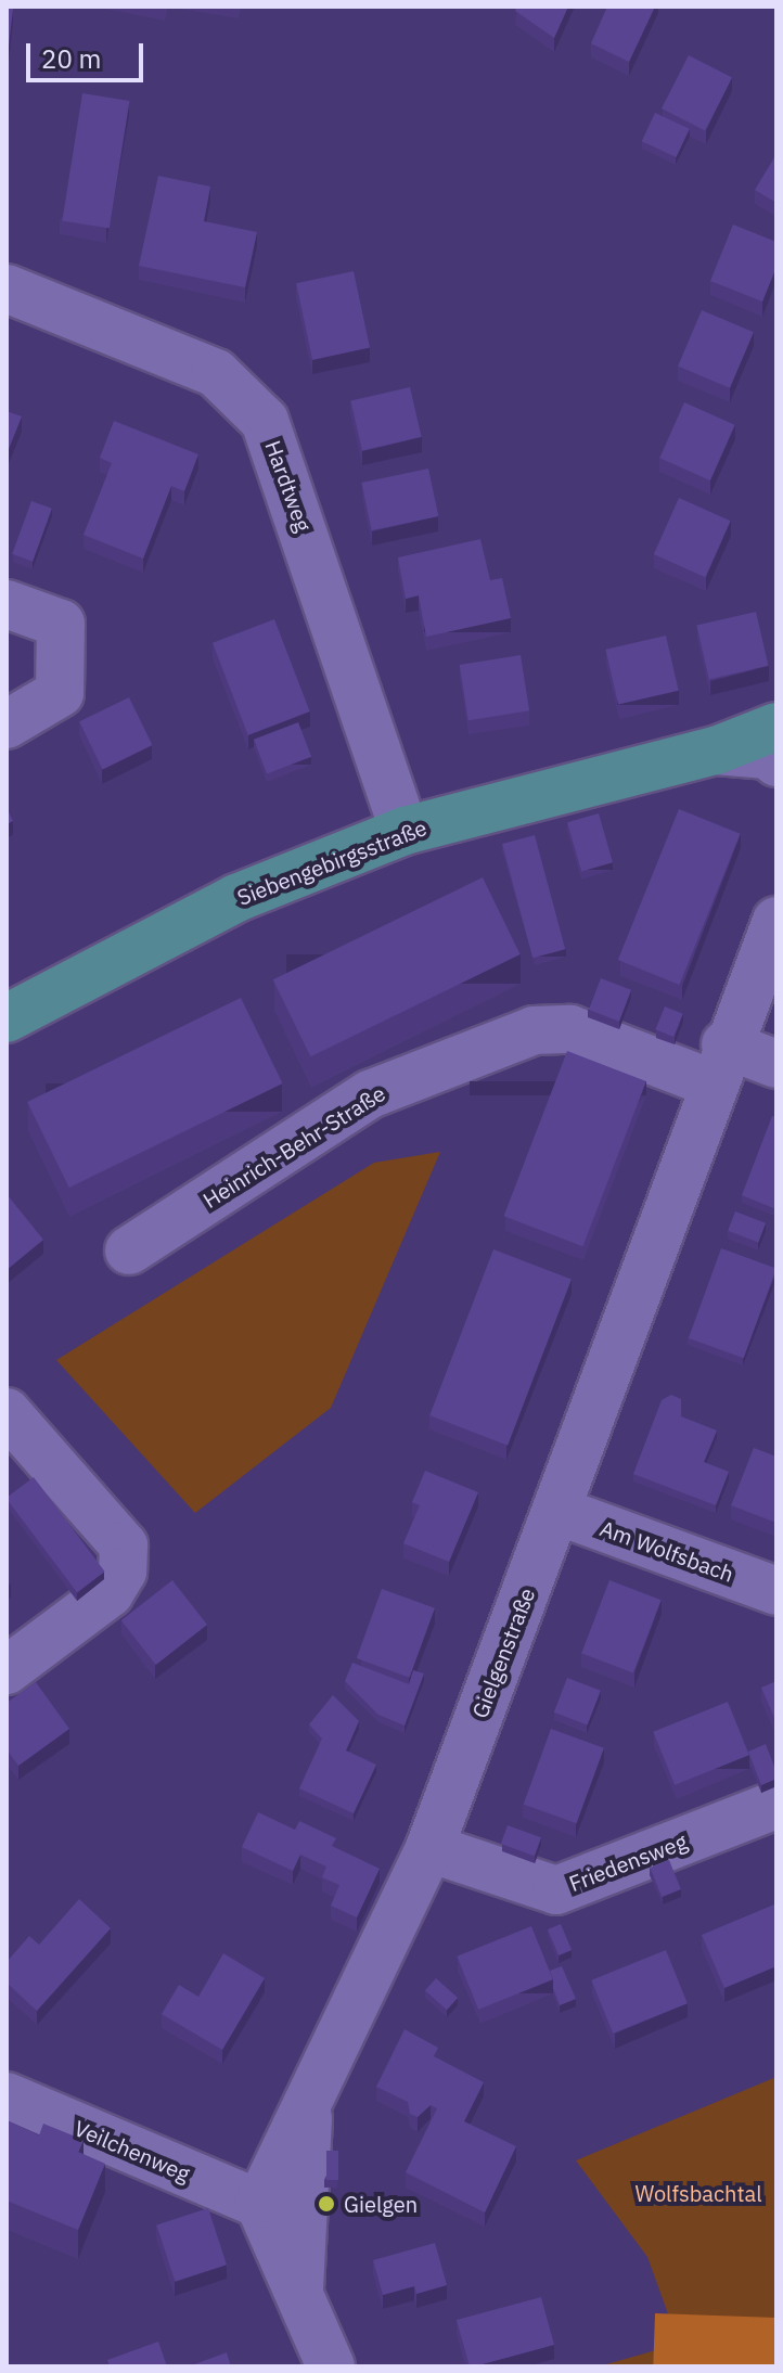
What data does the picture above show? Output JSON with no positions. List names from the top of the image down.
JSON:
{
  "streets": {
    "main road": ["Siebengebirgsstraße"],
    "street": [
      "Hardtweg",
      "Heinrich-Behr-Straße",
      "Am Wolfsbach",
      "Gielgenstraße",
      "Friedensweg",
      "Veilchenweg"
    ]
  },
  "crossings": [
    ["Hardtweg", "Siebengebirgsstraße"],
    ["Heinrich-Behr-Straße", "Gielgenstraße"],
    ["Am Wolfsbach", "Gielgenstraße"],
    ["Gielgenstraße", "Friedensweg"],
    ["Gielgenstraße", "Veilchenweg"]
  ],
  "parks": ["Wolfsbachtal"],
  "places": ["Gielgen"],
  "scale_bar": "20 m"
}
